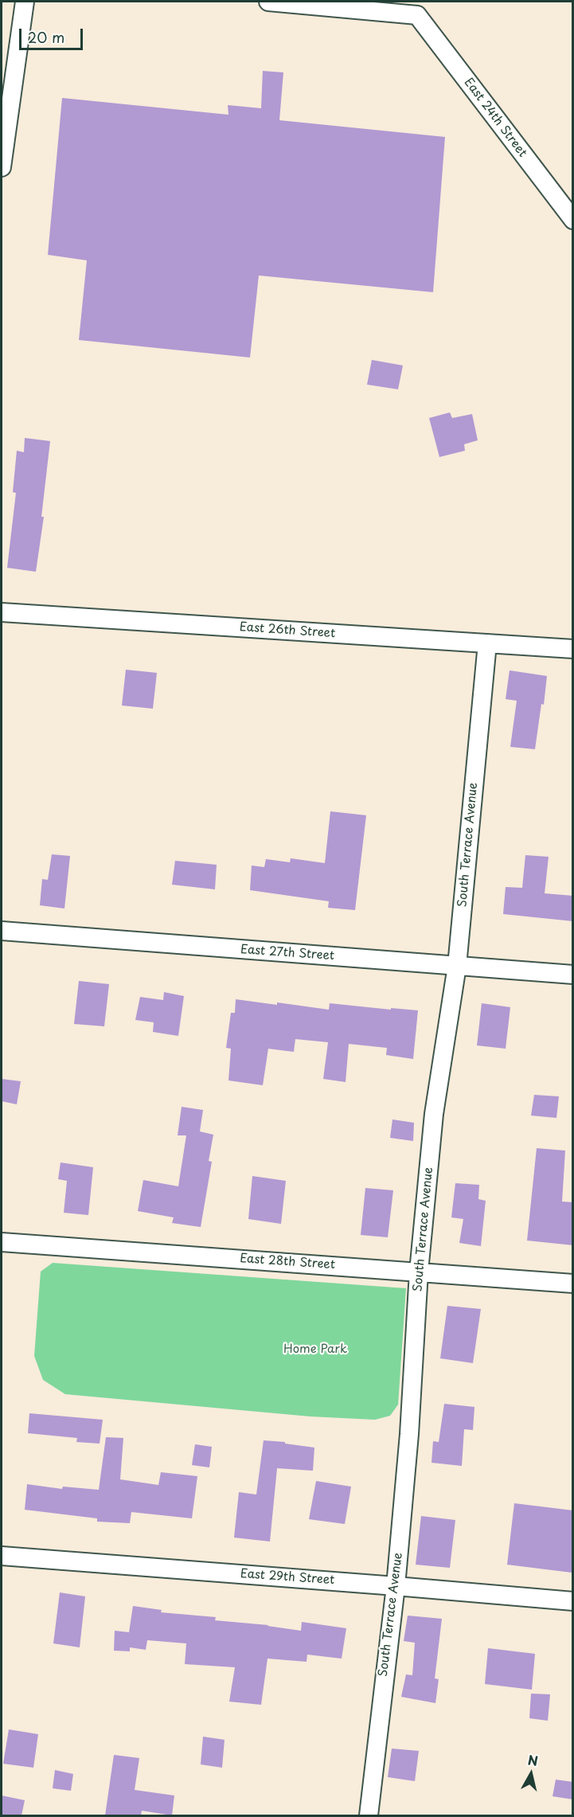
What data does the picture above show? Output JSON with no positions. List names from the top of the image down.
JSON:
{
  "streets": {
    "street": [
      "East 24th Street",
      "East 26th Street",
      "South Terrace Avenue",
      "East 27th Street",
      "East 28th Street",
      "East 29th Street"
    ]
  },
  "crossings": [
    ["East 26th Street", "South Terrace Avenue"],
    ["South Terrace Avenue", "East 27th Street"],
    ["South Terrace Avenue", "East 28th Street"],
    ["South Terrace Avenue", "East 29th Street"]
  ],
  "parks": ["Home Park"],
  "scale_bar": "20 m",
  "north": "top"
}
